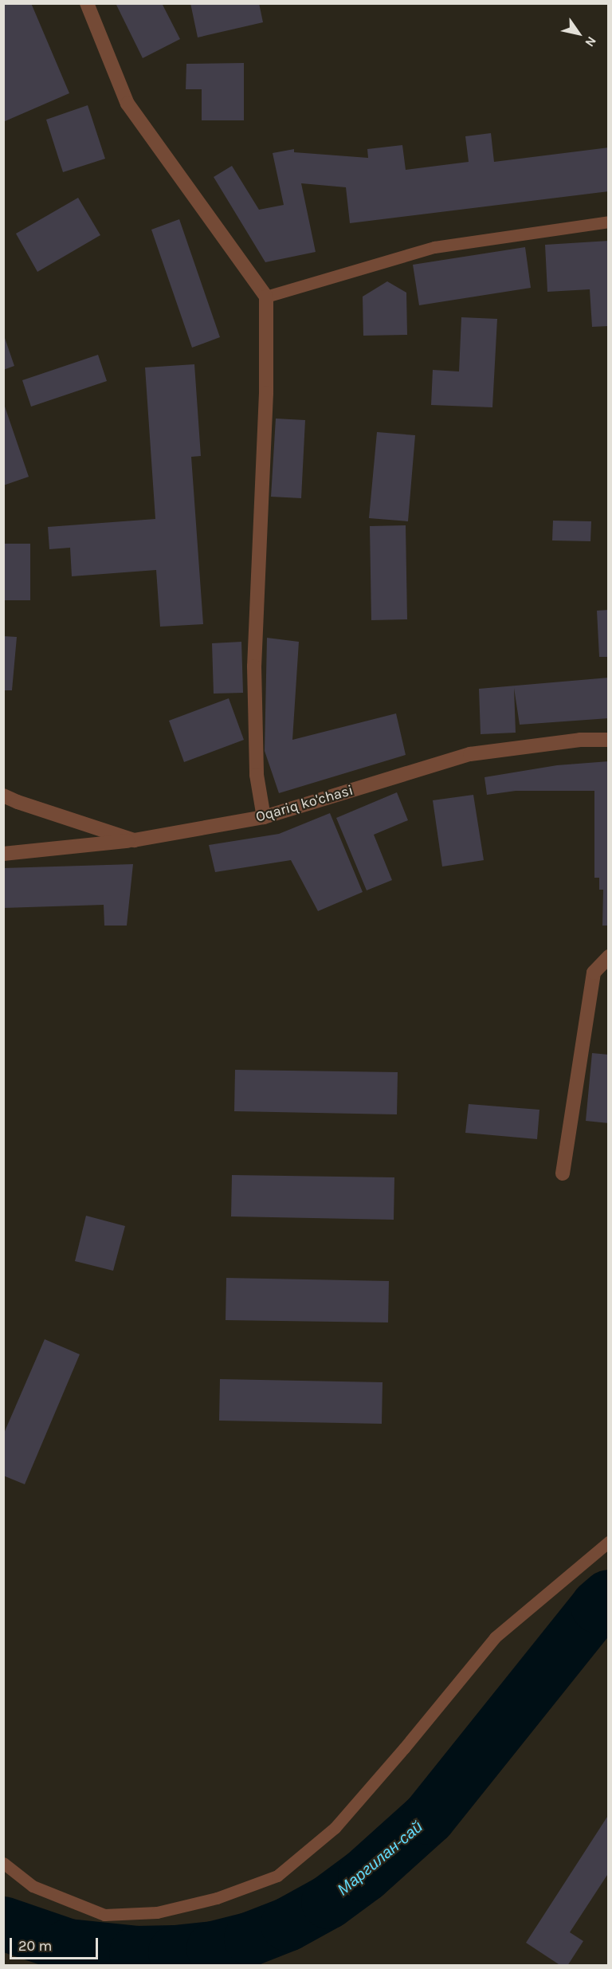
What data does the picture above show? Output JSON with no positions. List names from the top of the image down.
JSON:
{
  "streets": {
    "street": ["Oqariq ko'chasi"]
  },
  "water": ["Маргилан-сай"],
  "scale_bar": "20 m",
  "north": "bottom right"
}
